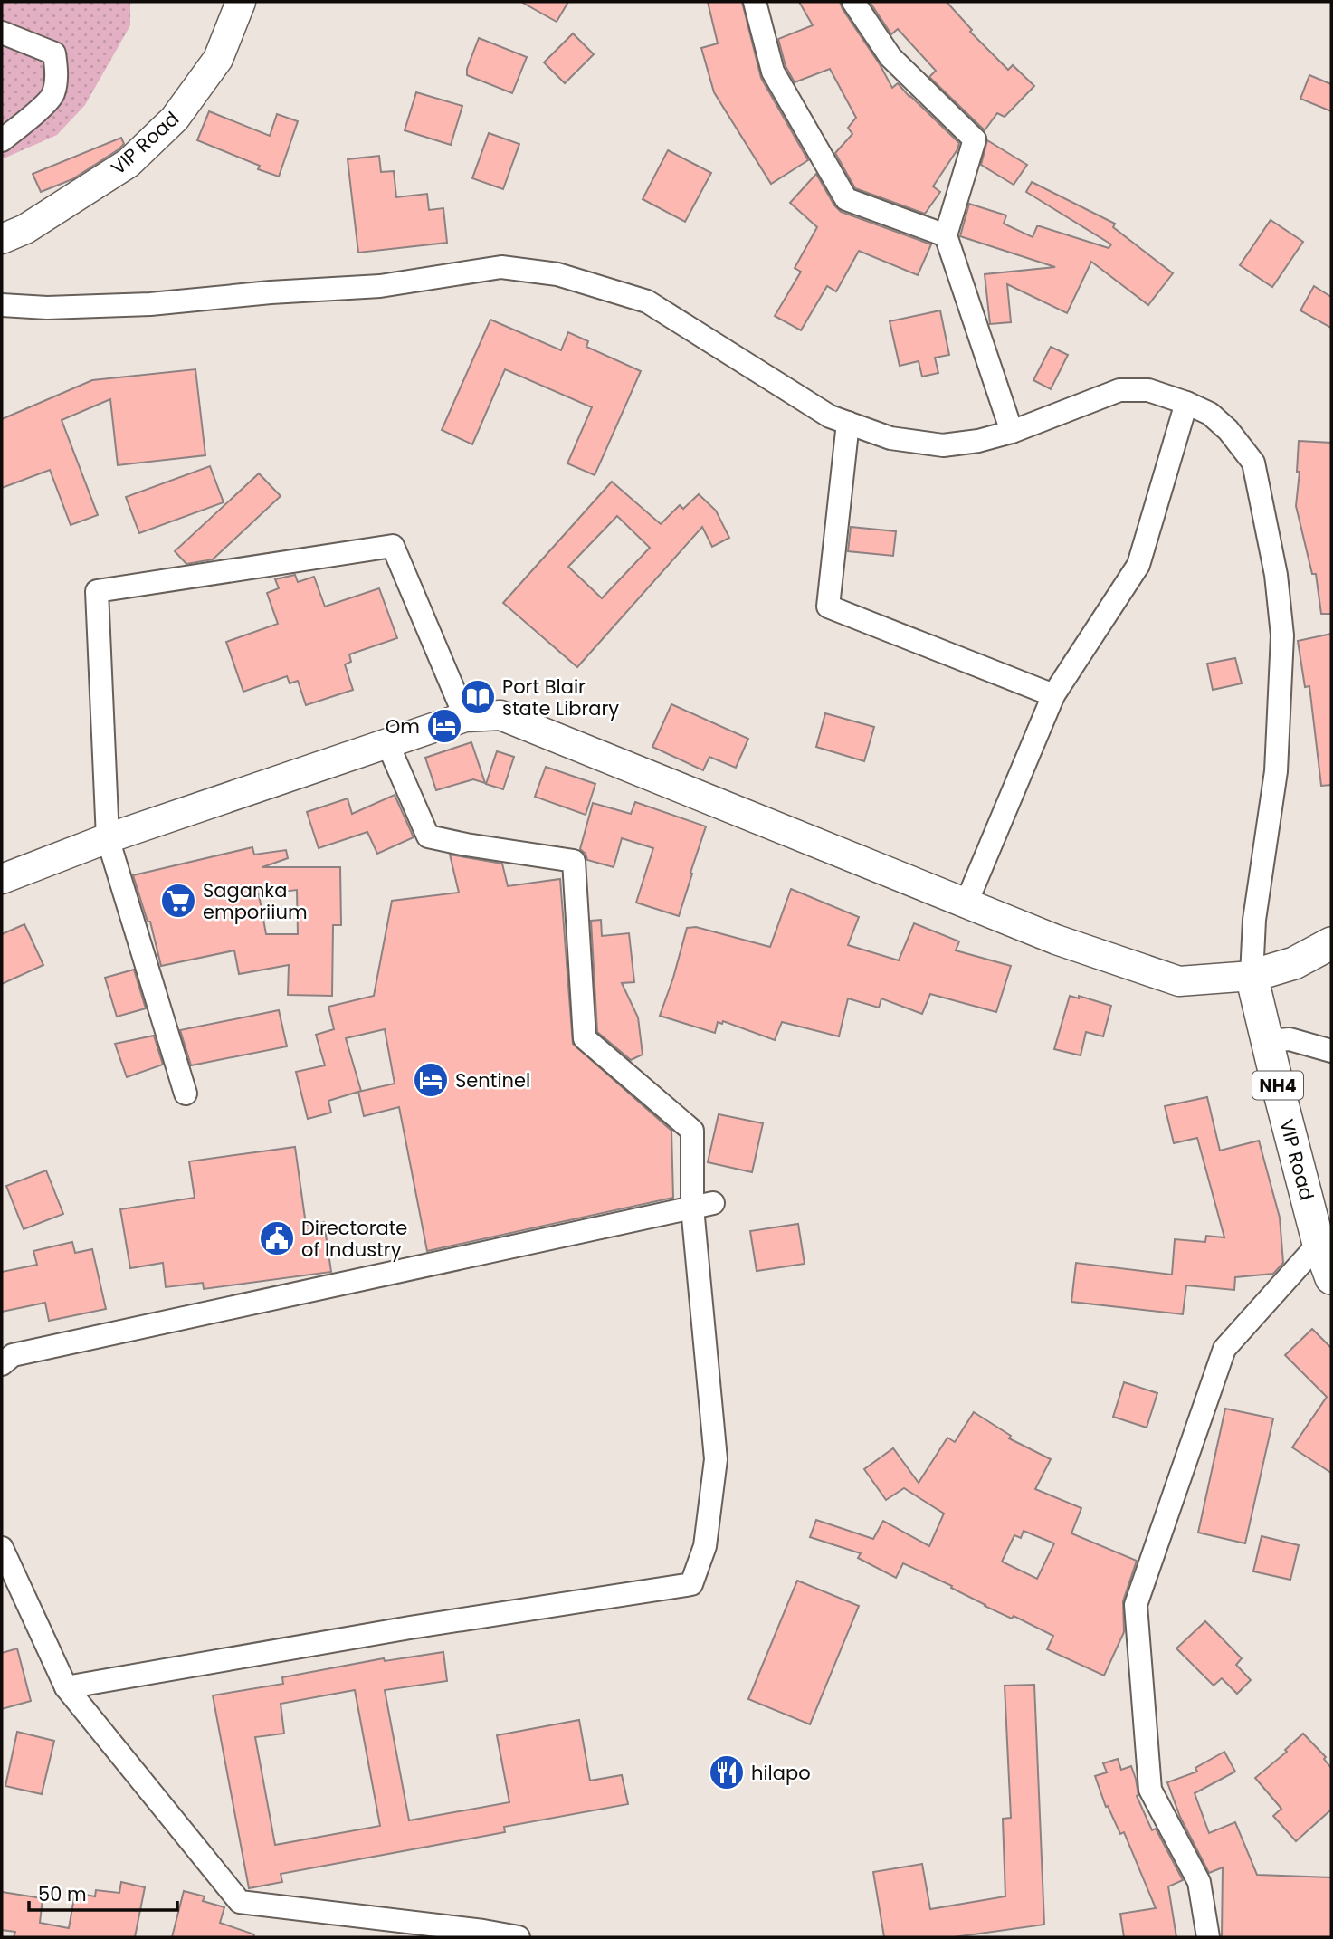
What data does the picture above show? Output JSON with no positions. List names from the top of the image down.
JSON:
{
  "streets": {
    "highway": ["VIP Road", "NH4"]
  },
  "places": {
    "library": ["Port Blair state Library"],
    "hotel": ["Om", "Sentinel"],
    "supermarket": ["Saganka emporiium"],
    "public building": ["Directorate of Industry"],
    "restaurant": ["hilapo"]
  },
  "scale_bar": "50 m"
}
